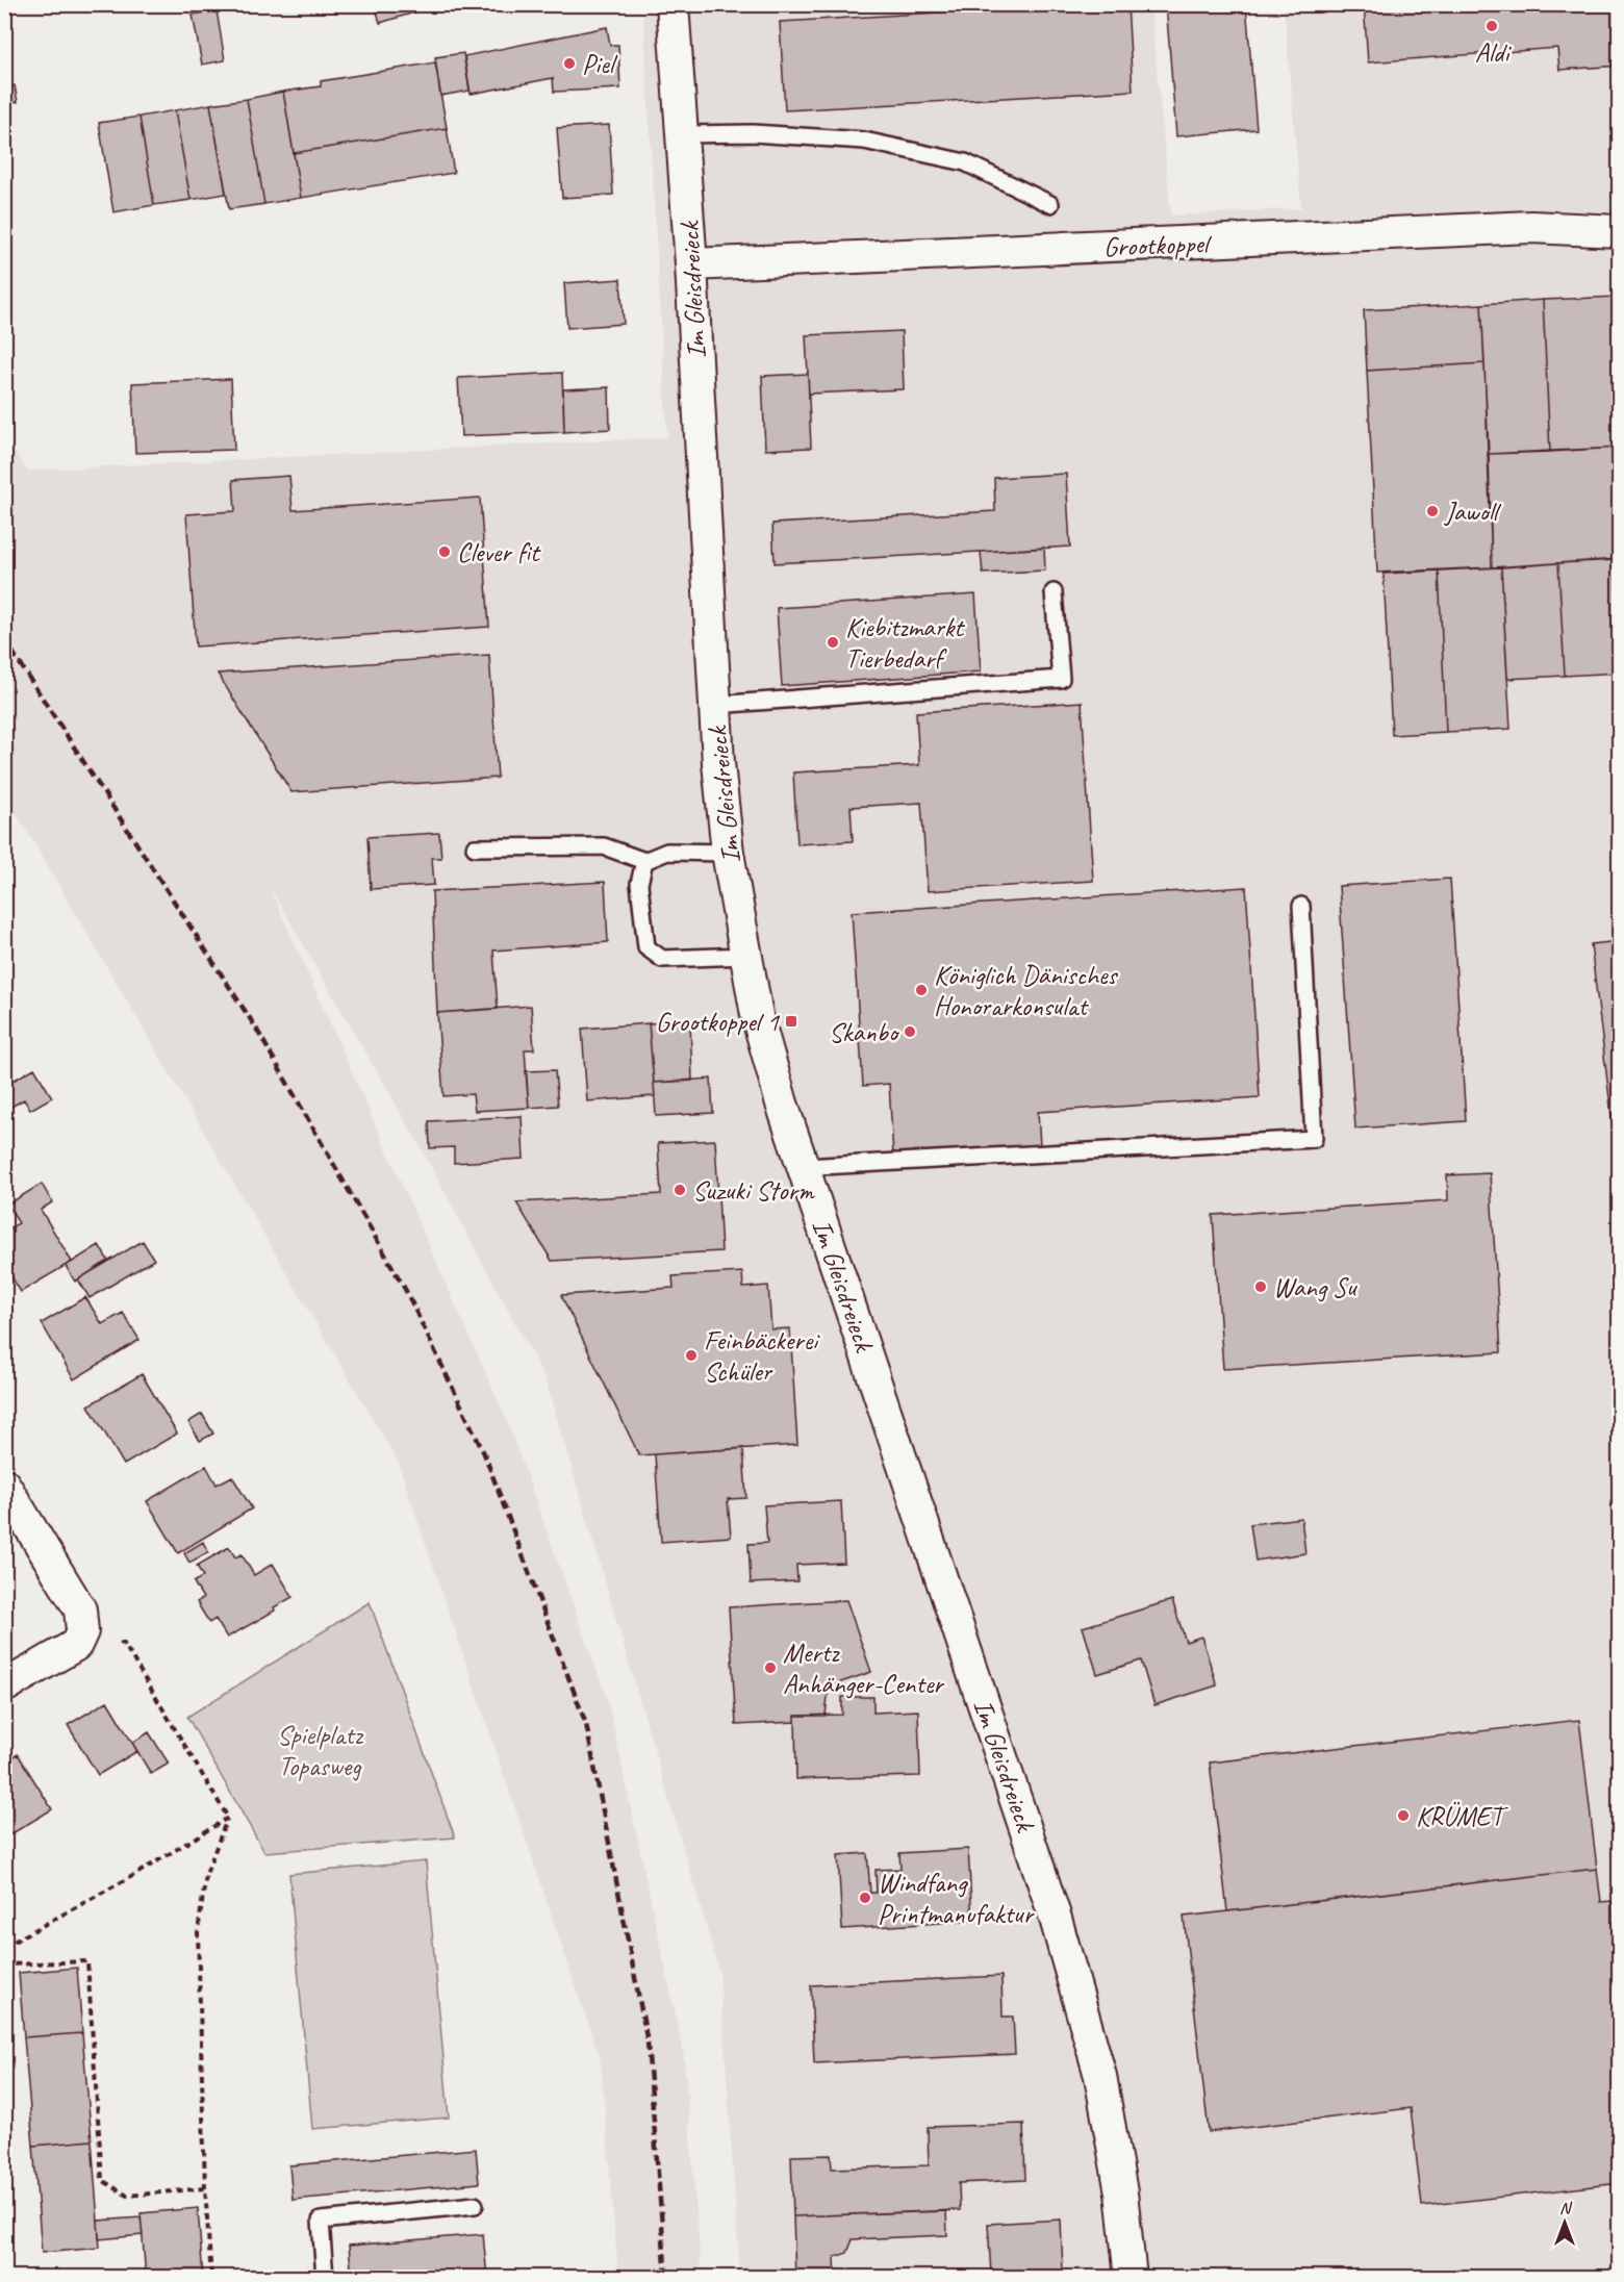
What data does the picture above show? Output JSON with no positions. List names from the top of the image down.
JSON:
{
  "streets": {
    "street": ["Grootkoppel", "Im Gleisdreieck"]
  },
  "crossings": [
    ["Grootkoppel", "Im Gleisdreieck"]
  ],
  "parks": ["Spielplatz Topasweg"],
  "places": {
    "other": [
      "Aldi",
      "Piel",
      "Jawoll",
      "Clever fit",
      "Kiebitzmarkt Tierbedarf",
      "Königlich Dänisches Honorarkonsulat",
      "Skanbo",
      "Suzuki Storm",
      "Wang Su",
      "Feinbäckerei Schüler",
      "Mertz Anhänger-Center",
      "KRÜMET",
      "Windfang Printmanufaktur"
    ],
    "transit": ["Grootkoppel 1"]
  },
  "north": "top"
}
